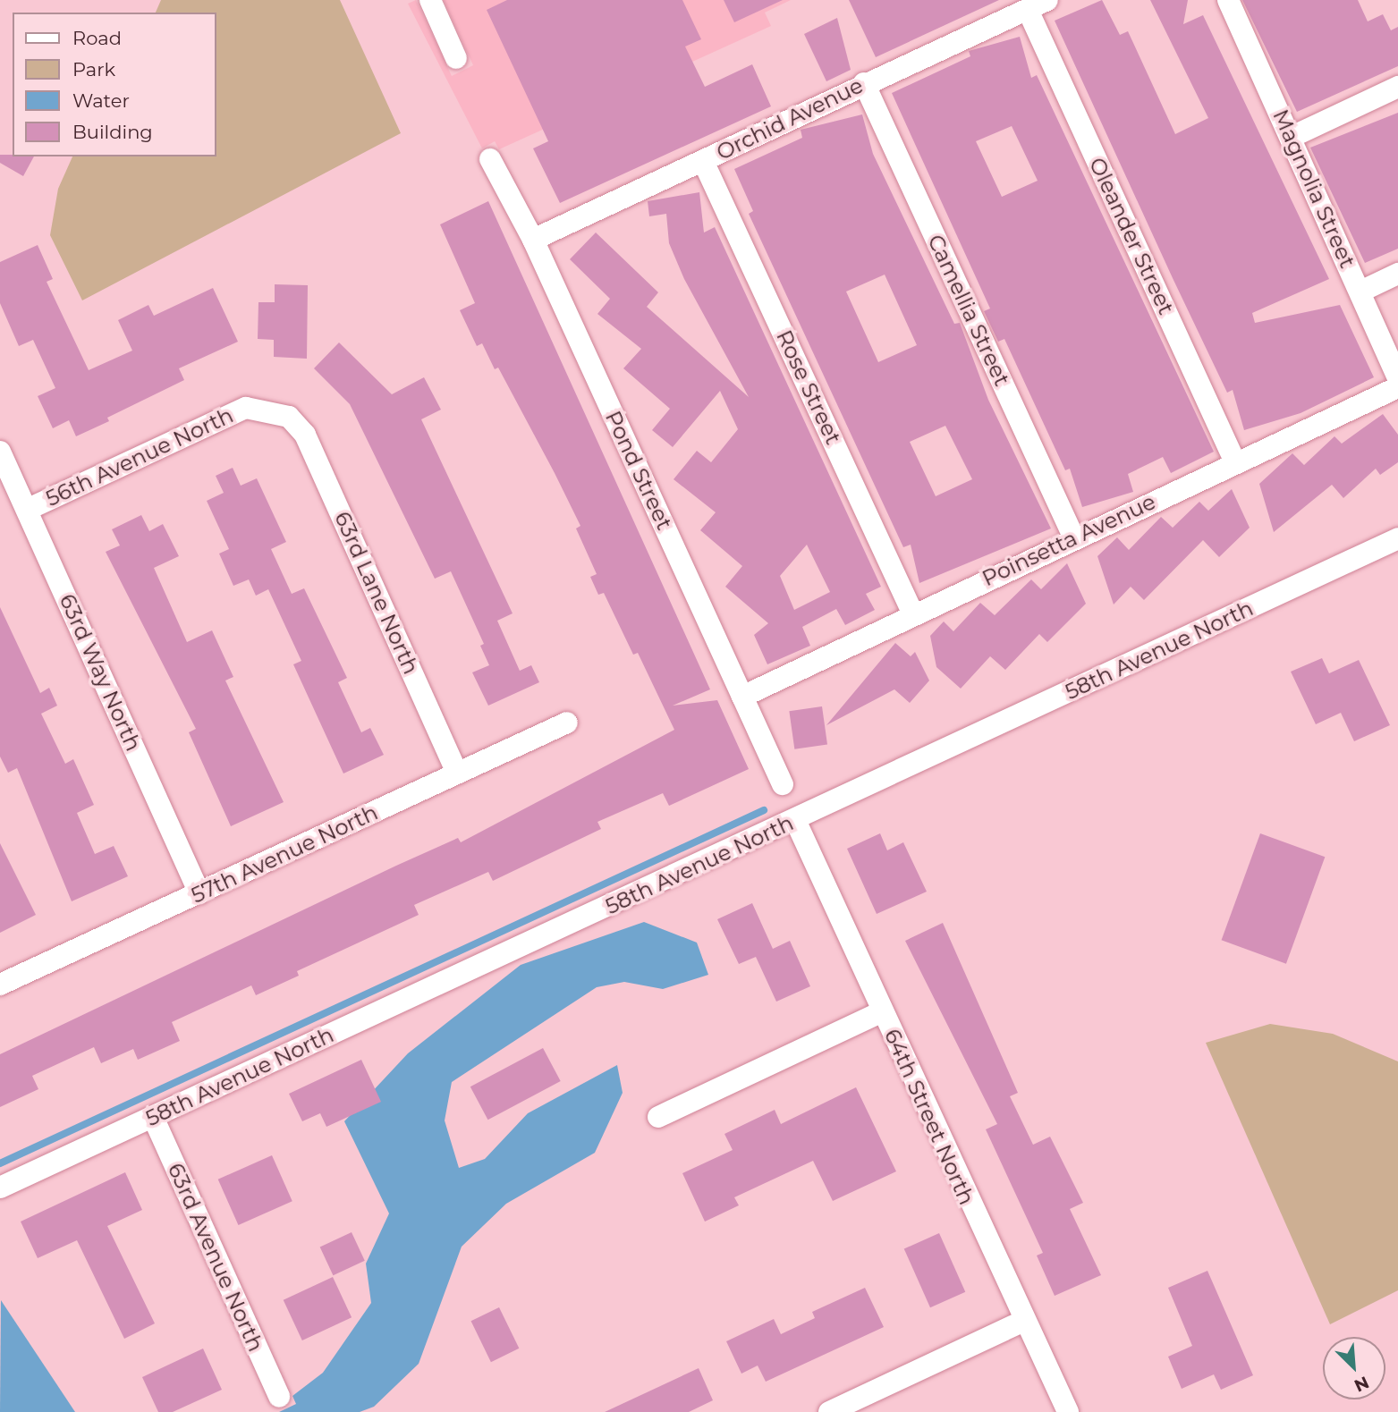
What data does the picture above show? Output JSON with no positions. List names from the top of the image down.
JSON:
{
  "streets": {
    "street": [
      "Orchid Avenue",
      "Magnolia Street",
      "Oleander Street",
      "Camellia Street",
      "Rose Street",
      "56th Avenue North",
      "Pond Street",
      "Poinsetta Avenue",
      "63rd Lane North",
      "58th Avenue North",
      "63rd Way North",
      "57th Avenue North",
      "64th Street North",
      "63rd Avenue North"
    ]
  },
  "crossings": [
    ["Orchid Avenue", "Oleander Street"],
    ["Orchid Avenue", "Camellia Street"],
    ["Orchid Avenue", "Rose Street"],
    ["Orchid Avenue", "Pond Street"],
    ["Oleander Street", "Poinsetta Avenue"],
    ["Camellia Street", "Poinsetta Avenue"],
    ["Rose Street", "Poinsetta Avenue"],
    ["56th Avenue North", "63rd Lane North"],
    ["56th Avenue North", "63rd Way North"],
    ["Pond Street", "Poinsetta Avenue"],
    ["63rd Lane North", "57th Avenue North"],
    ["58th Avenue North", "64th Street North"],
    ["58th Avenue North", "63rd Avenue North"],
    ["63rd Way North", "57th Avenue North"]
  ],
  "legend": [
    "Road",
    "Park",
    "Water",
    "Building"
  ],
  "north": "bottom right"
}
